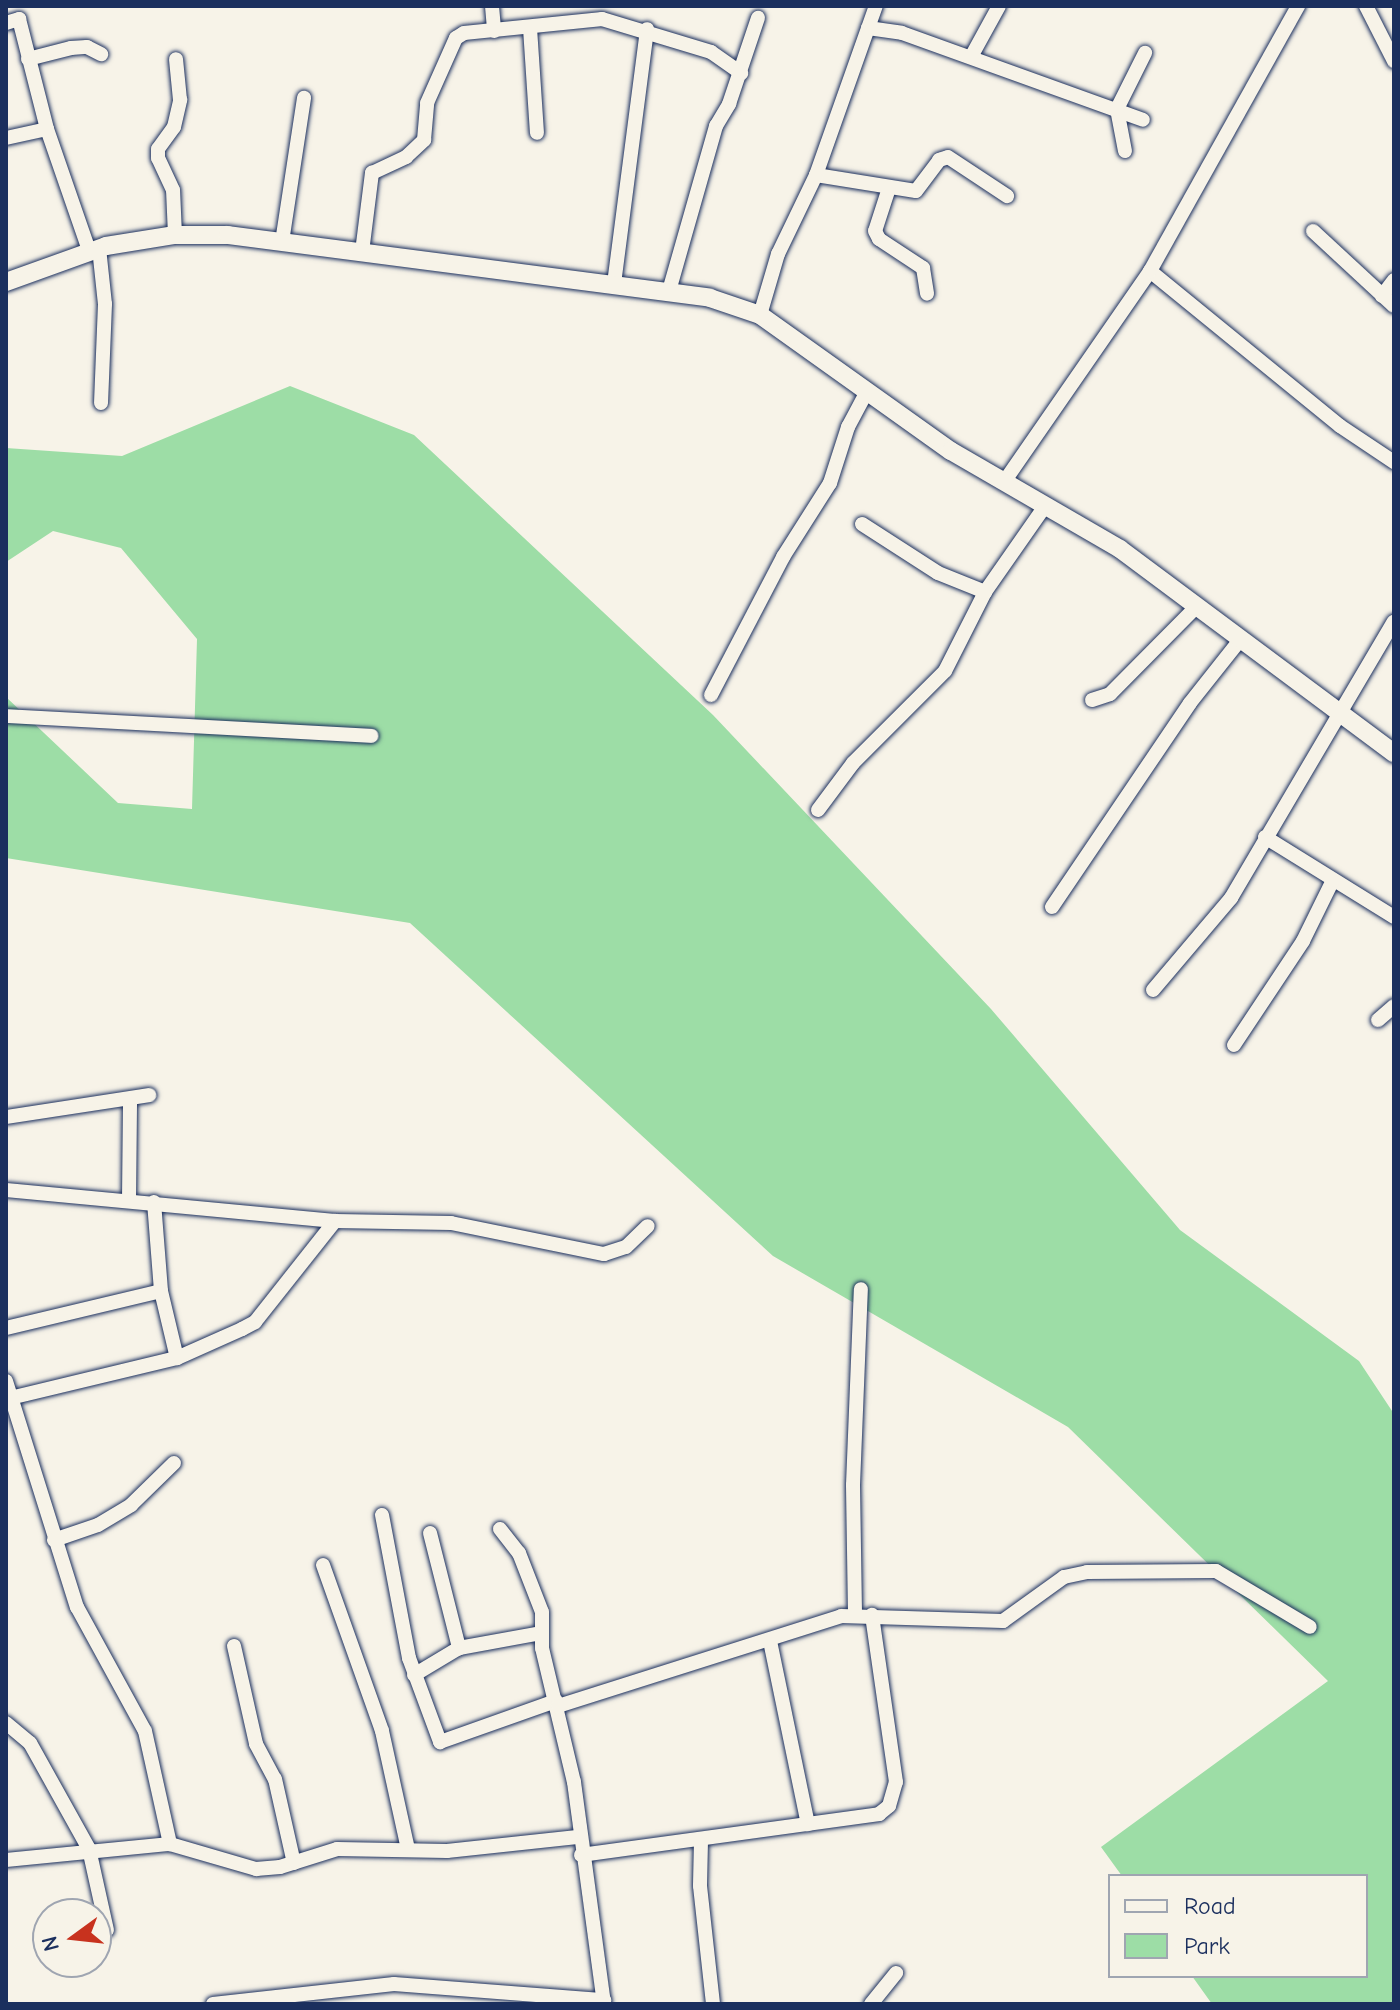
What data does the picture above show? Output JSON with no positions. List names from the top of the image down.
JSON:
{
  "legend": ["Road", "Park"],
  "north": "left"
}
